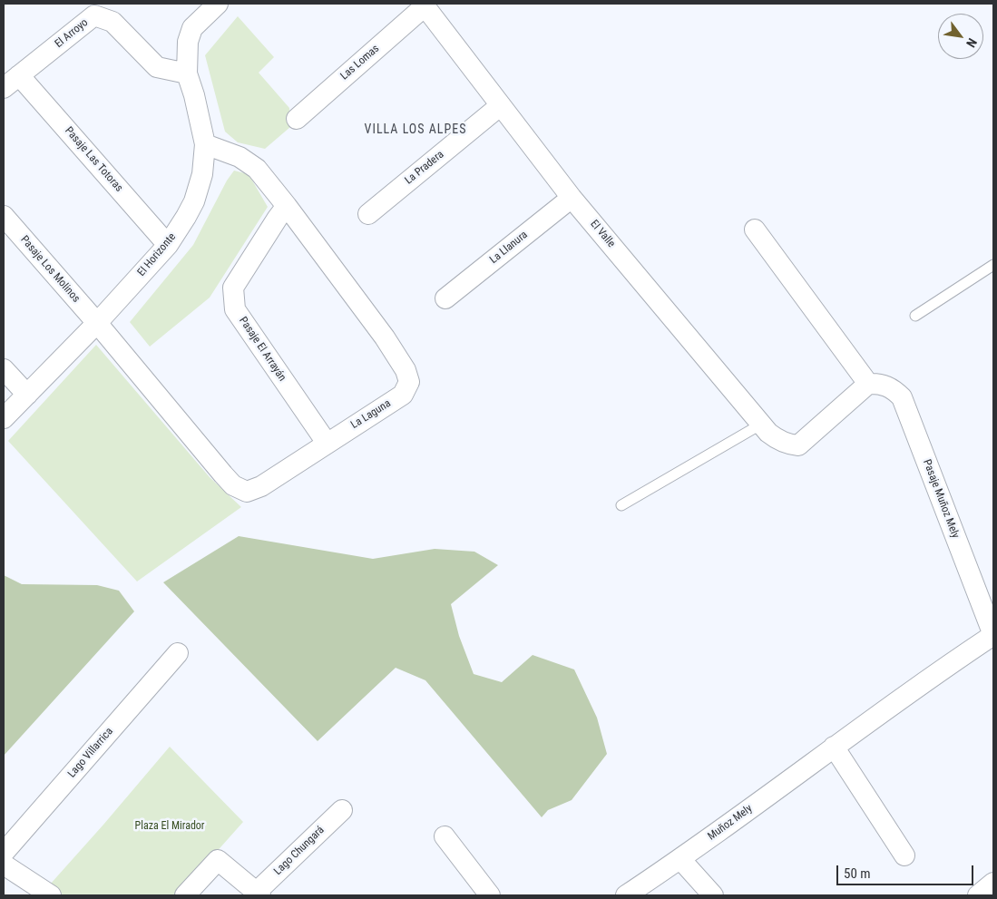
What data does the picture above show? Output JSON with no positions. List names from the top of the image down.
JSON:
{
  "streets": {
    "street": [
      "El Arroyo",
      "Las Lomas",
      "Pasaje Las Totoras",
      "La Pradera",
      "El Valle",
      "La Llanura",
      "El Horizonte",
      "Pasaje Los Molinos",
      "Pasaje El Arrayán",
      "La Laguna",
      "Pasaje Muñoz Mely",
      "Lago Villarrica",
      "Muñoz Mely",
      "Lago Chungará"
    ]
  },
  "crossings": [
    ["El Arroyo", "Pasaje Las Totoras"],
    ["El Arroyo", "El Horizonte"],
    ["Las Lomas", "El Valle"],
    ["Pasaje Las Totoras", "El Horizonte"],
    ["La Pradera", "El Valle"],
    ["El Valle", "La Llanura"],
    ["El Valle", "Pasaje Muñoz Mely"],
    ["El Horizonte", "Pasaje Los Molinos"],
    ["El Horizonte", "La Laguna"],
    ["Pasaje Los Molinos", "La Laguna"],
    ["Pasaje El Arrayán", "La Laguna"],
    ["Pasaje Muñoz Mely", "Muñoz Mely"]
  ],
  "districts": ["VILLA LOS ALPES"],
  "parks": ["Plaza El Mirador"],
  "scale_bar": "50 m",
  "north": "bottom right"
}
